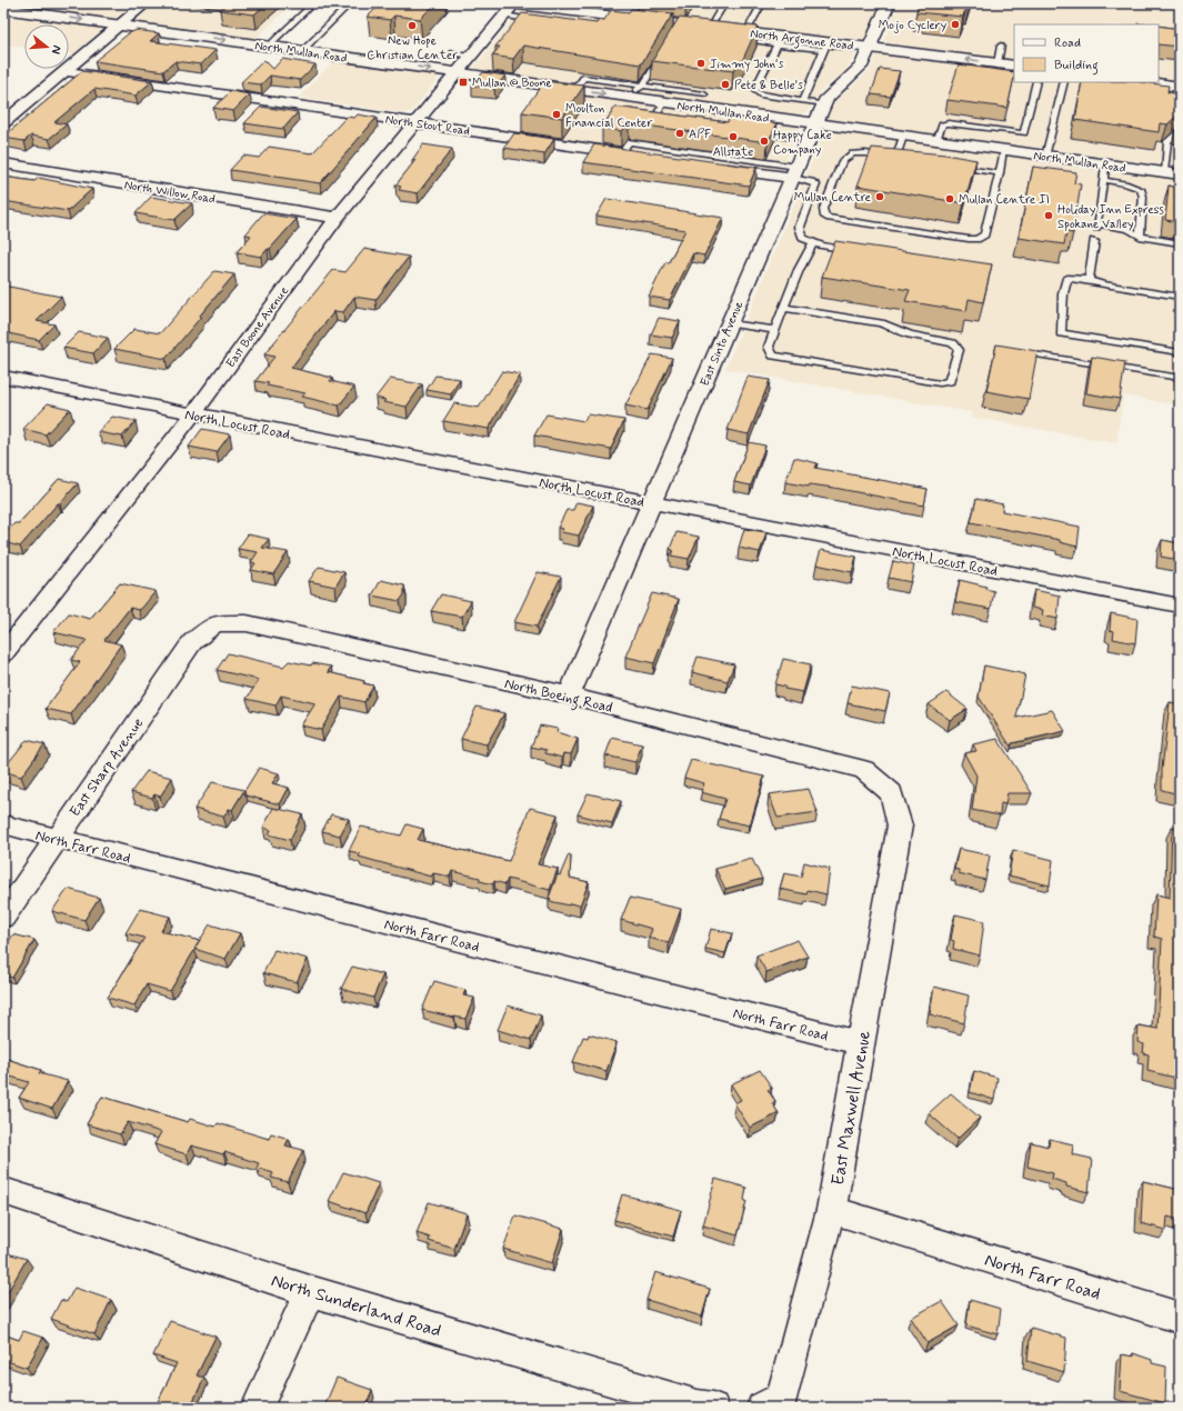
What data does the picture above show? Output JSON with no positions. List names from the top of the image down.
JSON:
{
  "streets": {
    "main road": ["North Argonne Road", "North Mullan Road"],
    "street": [
      "North Stout Road",
      "North Willow Road",
      "East Boone Avenue",
      "East Sinto Avenue",
      "North Locust Road",
      "North Boeing Road",
      "East Sharp Avenue",
      "North Farr Road",
      "East Maxwell Avenue",
      "North Sunderland Road"
    ]
  },
  "crossings": [
    ["North Argonne Road", "East Boone Avenue"],
    ["North Argonne Road", "East Sinto Avenue"],
    ["North Mullan Road", "East Boone Avenue"],
    ["North Mullan Road", "East Sinto Avenue"],
    ["North Stout Road", "East Boone Avenue"],
    ["North Stout Road", "East Sinto Avenue"],
    ["North Willow Road", "East Boone Avenue"],
    ["East Boone Avenue", "North Locust Road"],
    ["East Sinto Avenue", "North Locust Road"],
    ["East Sinto Avenue", "North Boeing Road"],
    ["North Boeing Road", "East Sharp Avenue"],
    ["North Boeing Road", "East Maxwell Avenue"],
    ["East Sharp Avenue", "North Farr Road"],
    ["North Farr Road", "East Maxwell Avenue"]
  ],
  "one_way": ["North Mullan Road"],
  "places": {
    "other": [
      "Mojo Cyclery",
      "New Hope Christian Center",
      "Jimmy John's",
      "Pete & Belle's",
      "Moulton Financial Center",
      "APF",
      "Allstate",
      "Happy Cake Company",
      "Mullan Centre",
      "Mullan Centre II",
      "Holiday Inn Express Spokane Valley"
    ],
    "transit": ["Mullan @ Boone"]
  },
  "legend": ["Road", "Building"],
  "north": "right"
}
